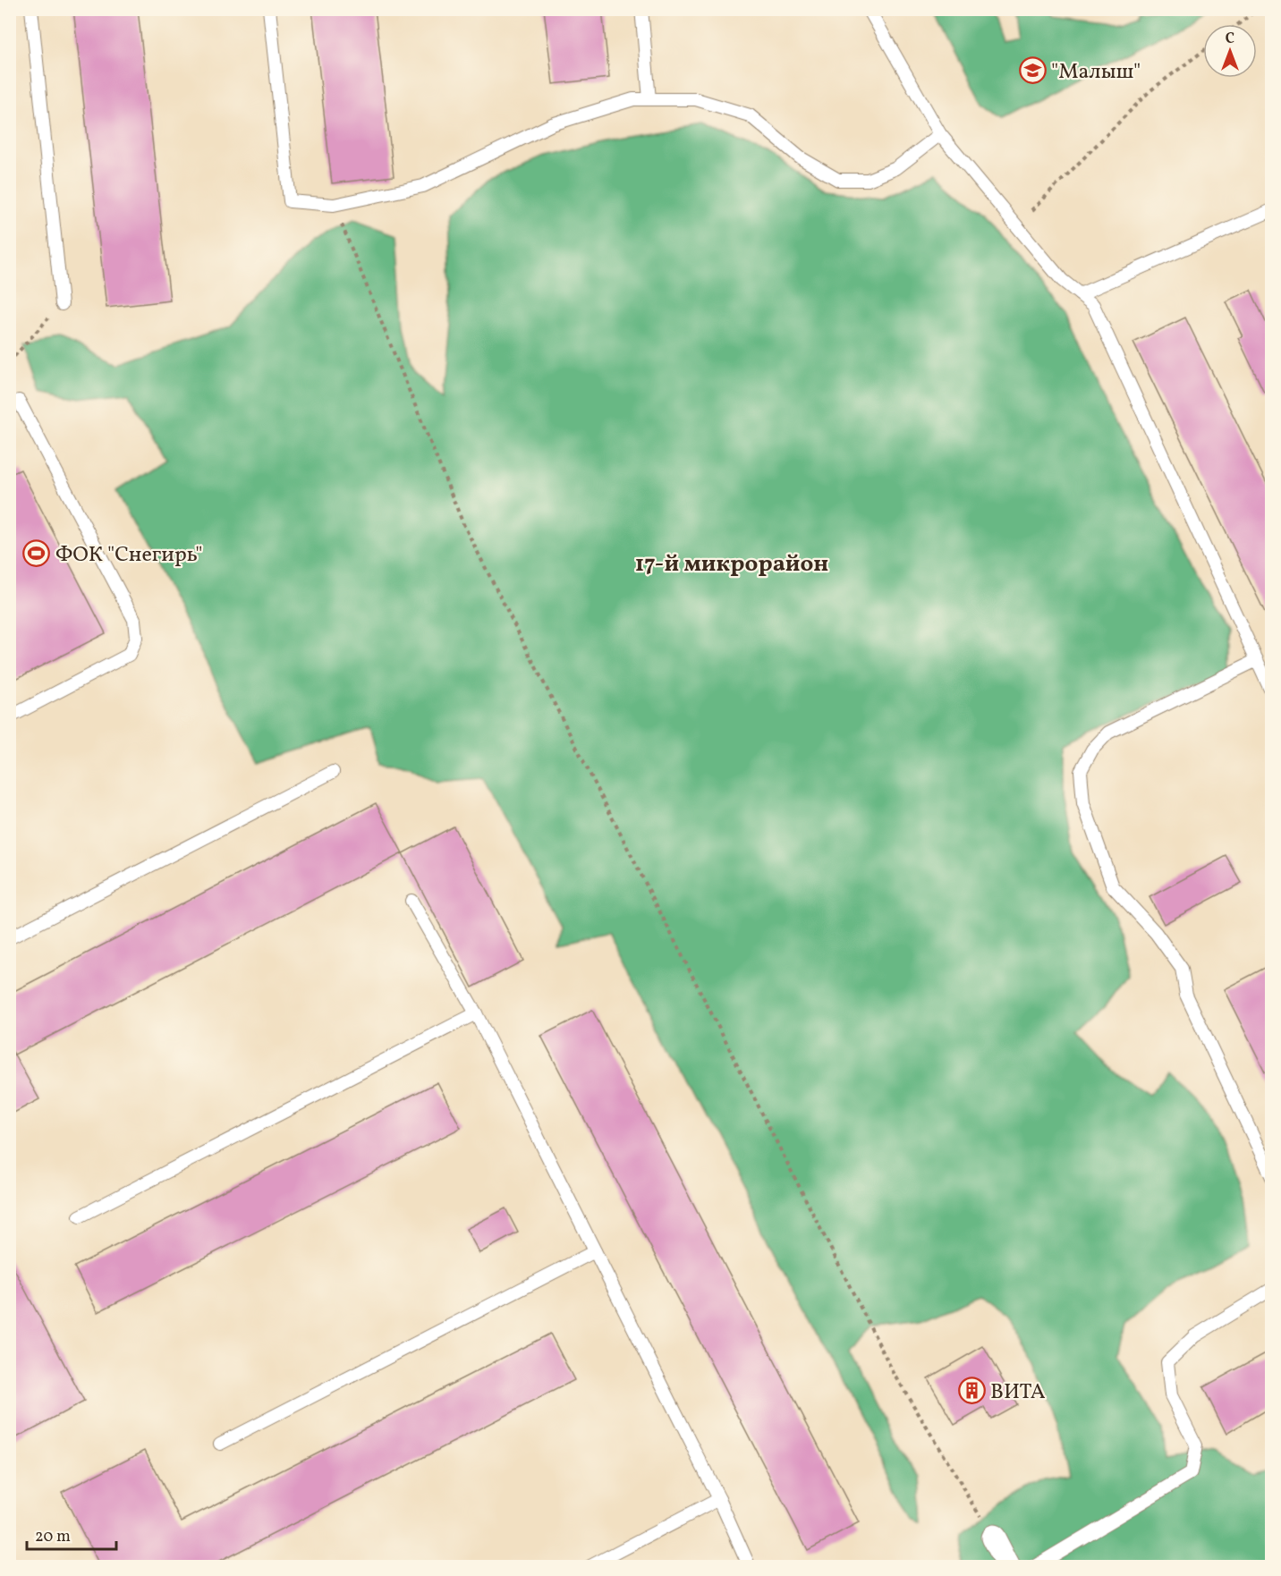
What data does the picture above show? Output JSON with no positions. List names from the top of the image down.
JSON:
{
  "districts": ["17-й микрорайон"],
  "places": {
    "school or university": ["\"Малыш\""],
    "sports": ["ФОК \"Снегирь\""],
    "building": ["ВИТА"]
  },
  "scale_bar": "20 m",
  "north": "top"
}
